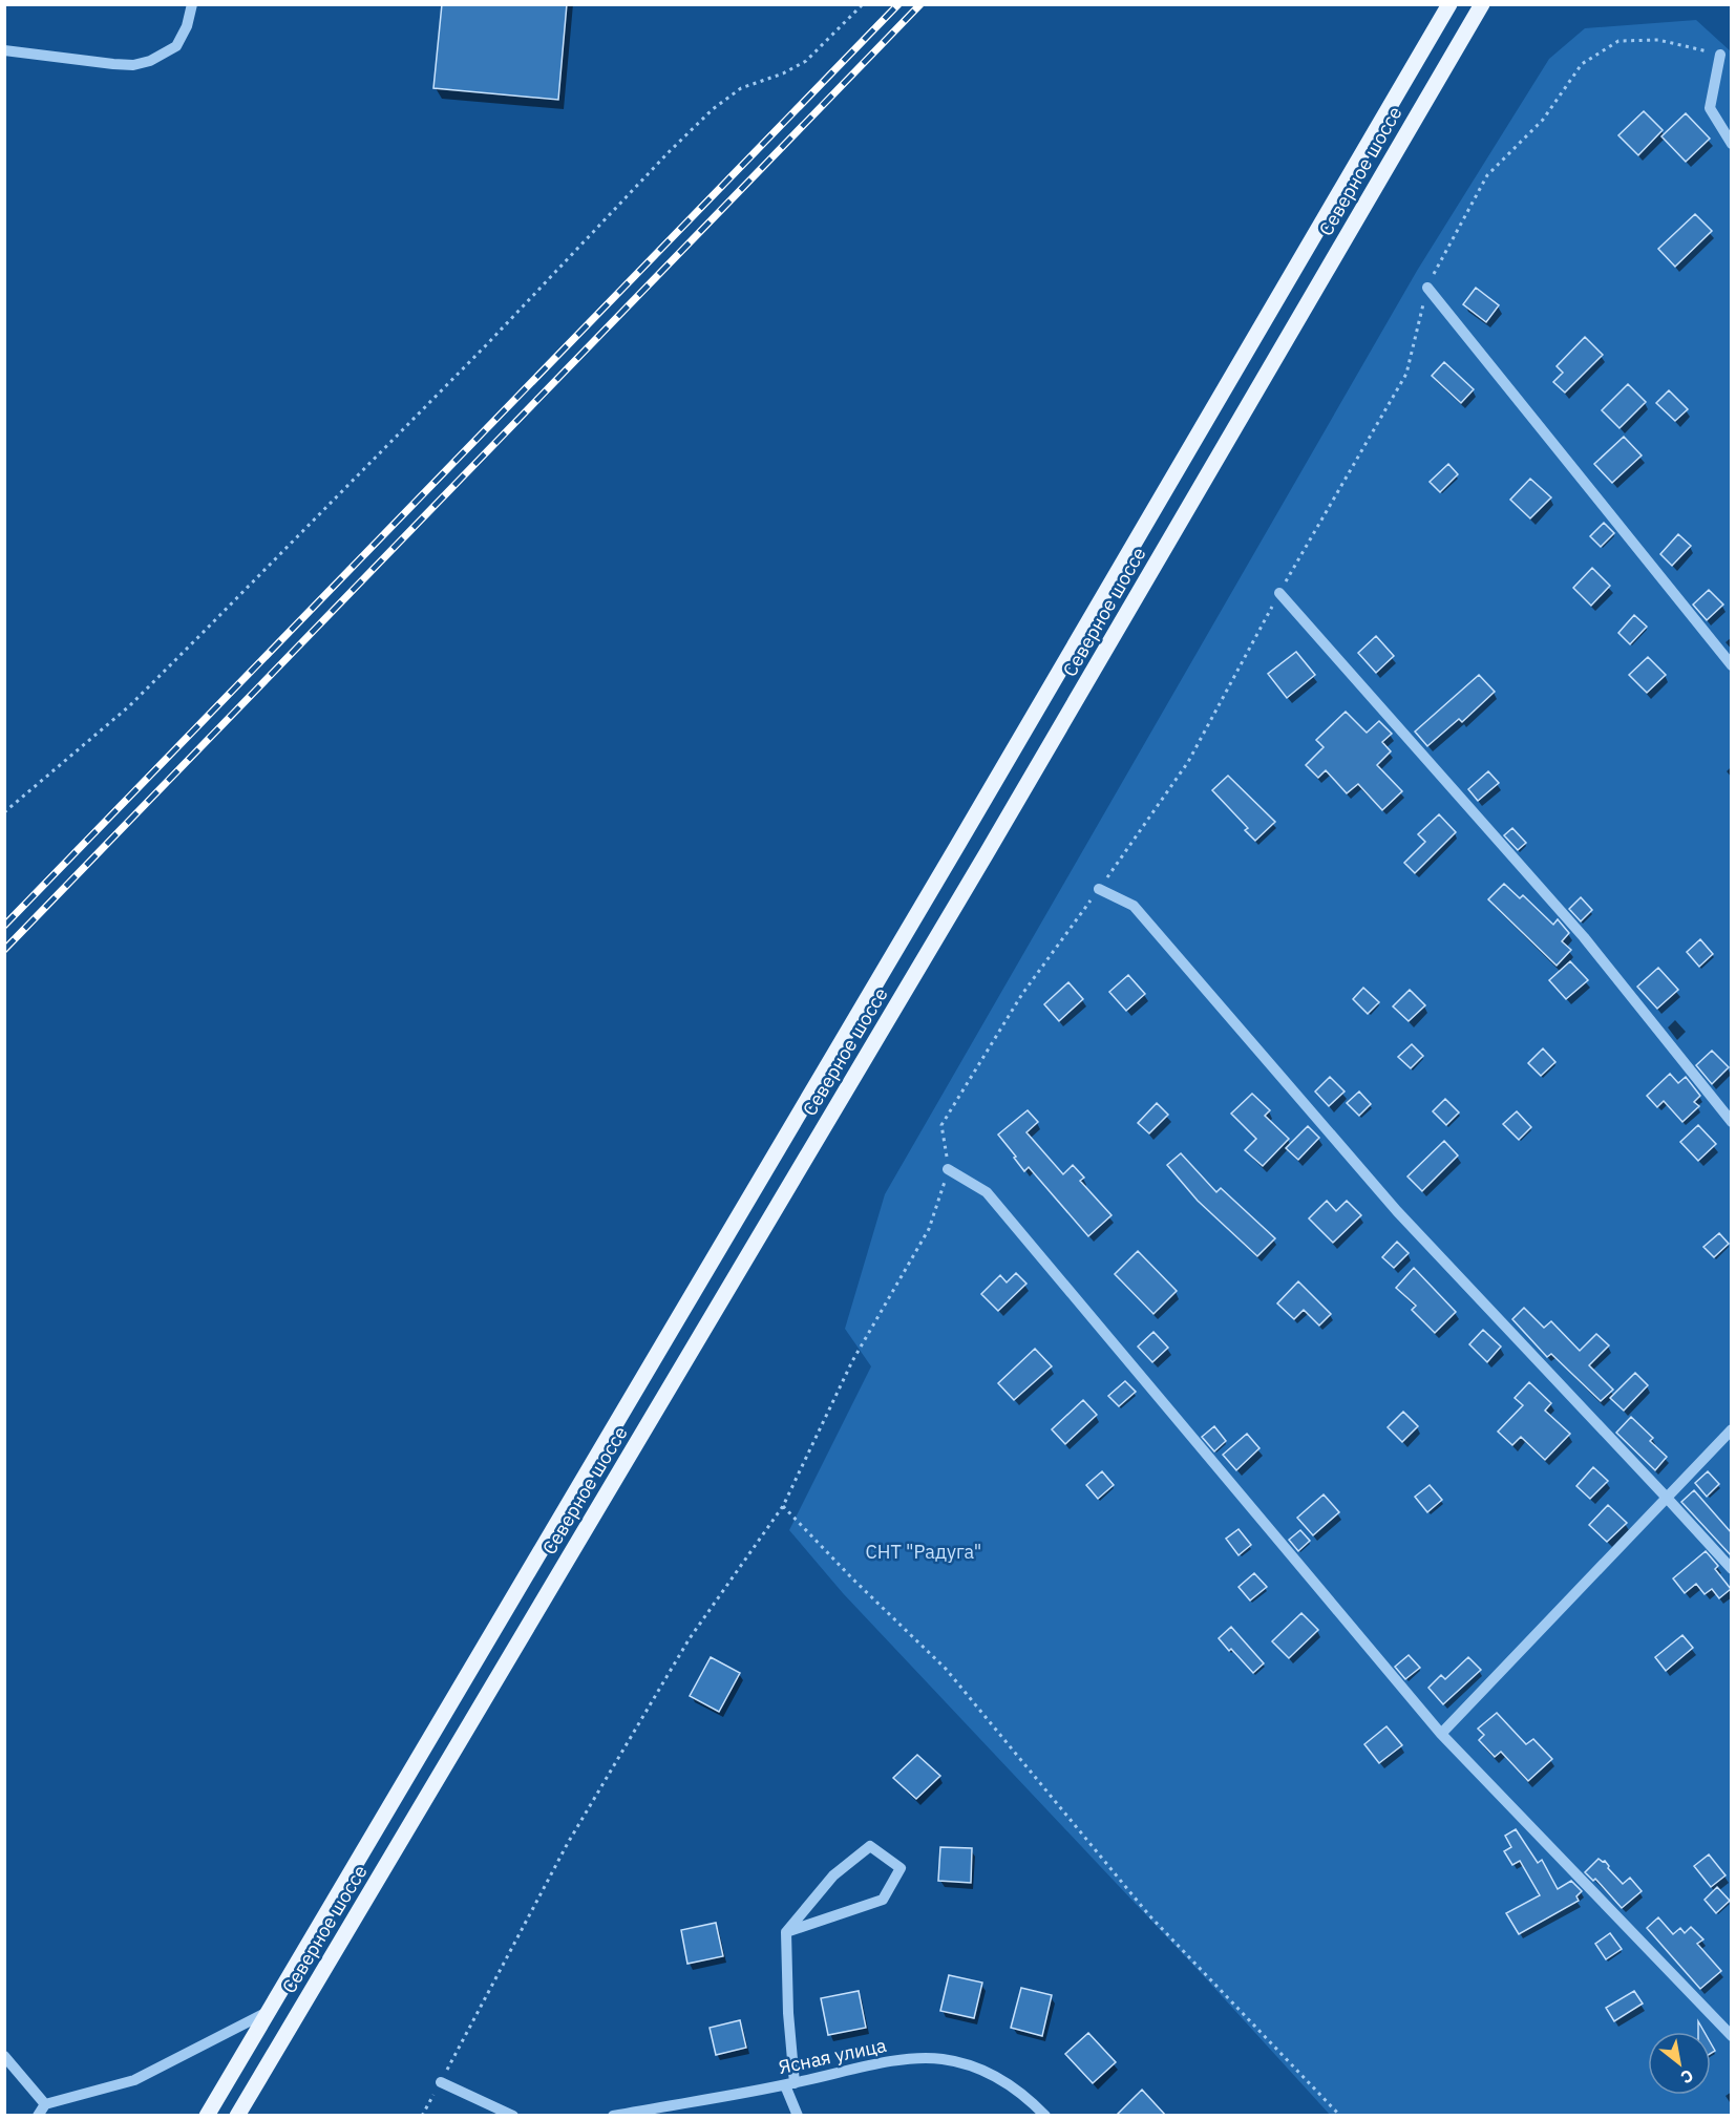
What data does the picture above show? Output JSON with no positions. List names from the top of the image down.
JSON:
{
  "streets": {
    "main road": ["Северное шоссе"],
    "lane": ["Ясная улица"]
  },
  "parks": ["СНТ \"Радуга\""],
  "north": "bottom right"
}
